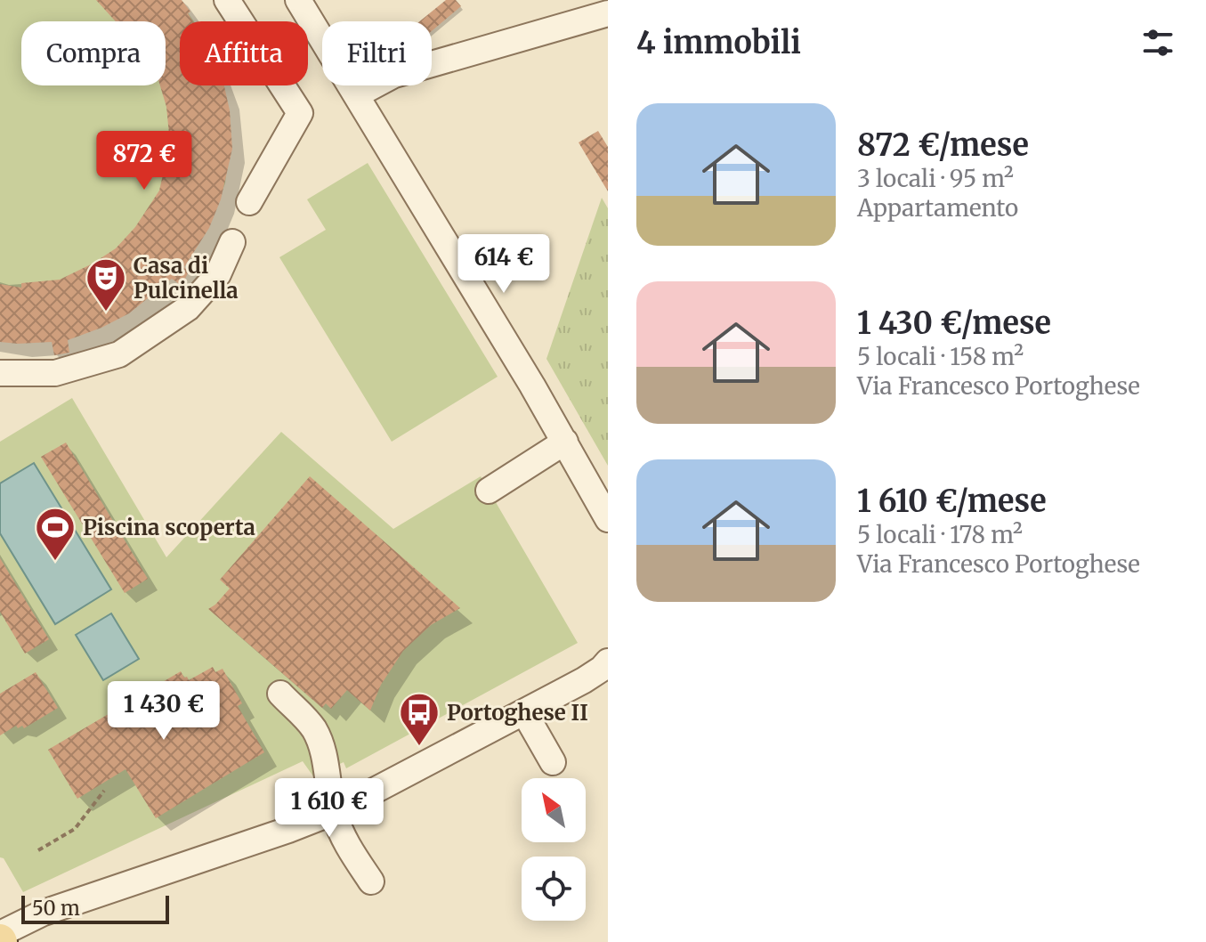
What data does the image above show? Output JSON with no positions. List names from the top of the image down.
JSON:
{
  "places": {
    "theatre": ["Casa di Pulcinella"],
    "sports": ["Piscina scoperta"],
    "bus stop": ["Portoghese II"]
  },
  "scale_bar": "50 m",
  "north": "top left",
  "page": {
    "heading": "4 immobili",
    "chip": ["Compra", "Affitta", "Filtri"],
    "list": [
      {
        "name": "872 €/mese",
        "note": "3 locali · 95 m² · Appartamento"
      },
      {
        "name": "1 430 €/mese",
        "note": "5 locali · 158 m² · Via Francesco Portoghese"
      },
      {
        "name": "1 610 €/mese",
        "note": "5 locali · 178 m² · Via Francesco Portoghese"
      }
    ],
    "price": [
      "872 €",
      "614 €",
      "1 430 €",
      "1 610 €"
    ],
    "scale": "50 m"
  }
}
